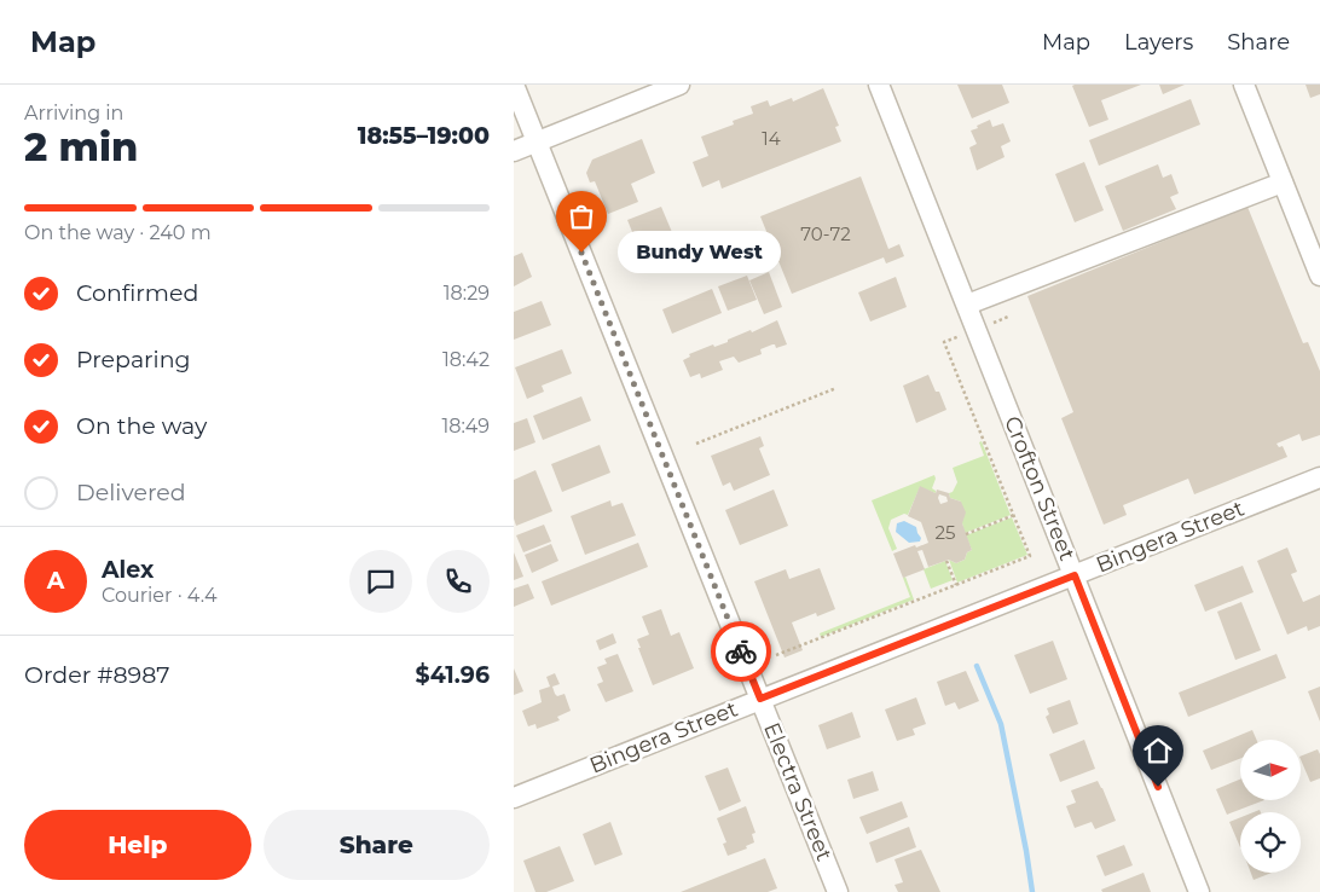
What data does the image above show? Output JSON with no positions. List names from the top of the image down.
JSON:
{
  "streets": {
    "street": ["Crofton Street", "Bingera Street", "Electra Street"]
  },
  "crossings": [
    ["Crofton Street", "Bingera Street"],
    ["Bingera Street", "Electra Street"]
  ],
  "places": ["Bundy West"],
  "house_numbers": ["14", "70-72", "25"],
  "north": "right",
  "page": {
    "header": "Map",
    "nav": ["Map", "Layers", "Share"],
    "heading": ["2 min", "Arriving in", "18:55–19:00"],
    "panel": [
      "Alex",
      "Courier · 4.4",
      "Order #8987",
      "$41.96"
    ],
    "bar": "On the way · 240 m",
    "bubble": "Bundy West",
    "list": [
      ["Confirmed", "18:29"],
      ["Preparing", "18:42"],
      ["On the way", "18:49"],
      "Delivered"
    ],
    "round": "A",
    "buttons": ["Help", "Share"]
  }
}
